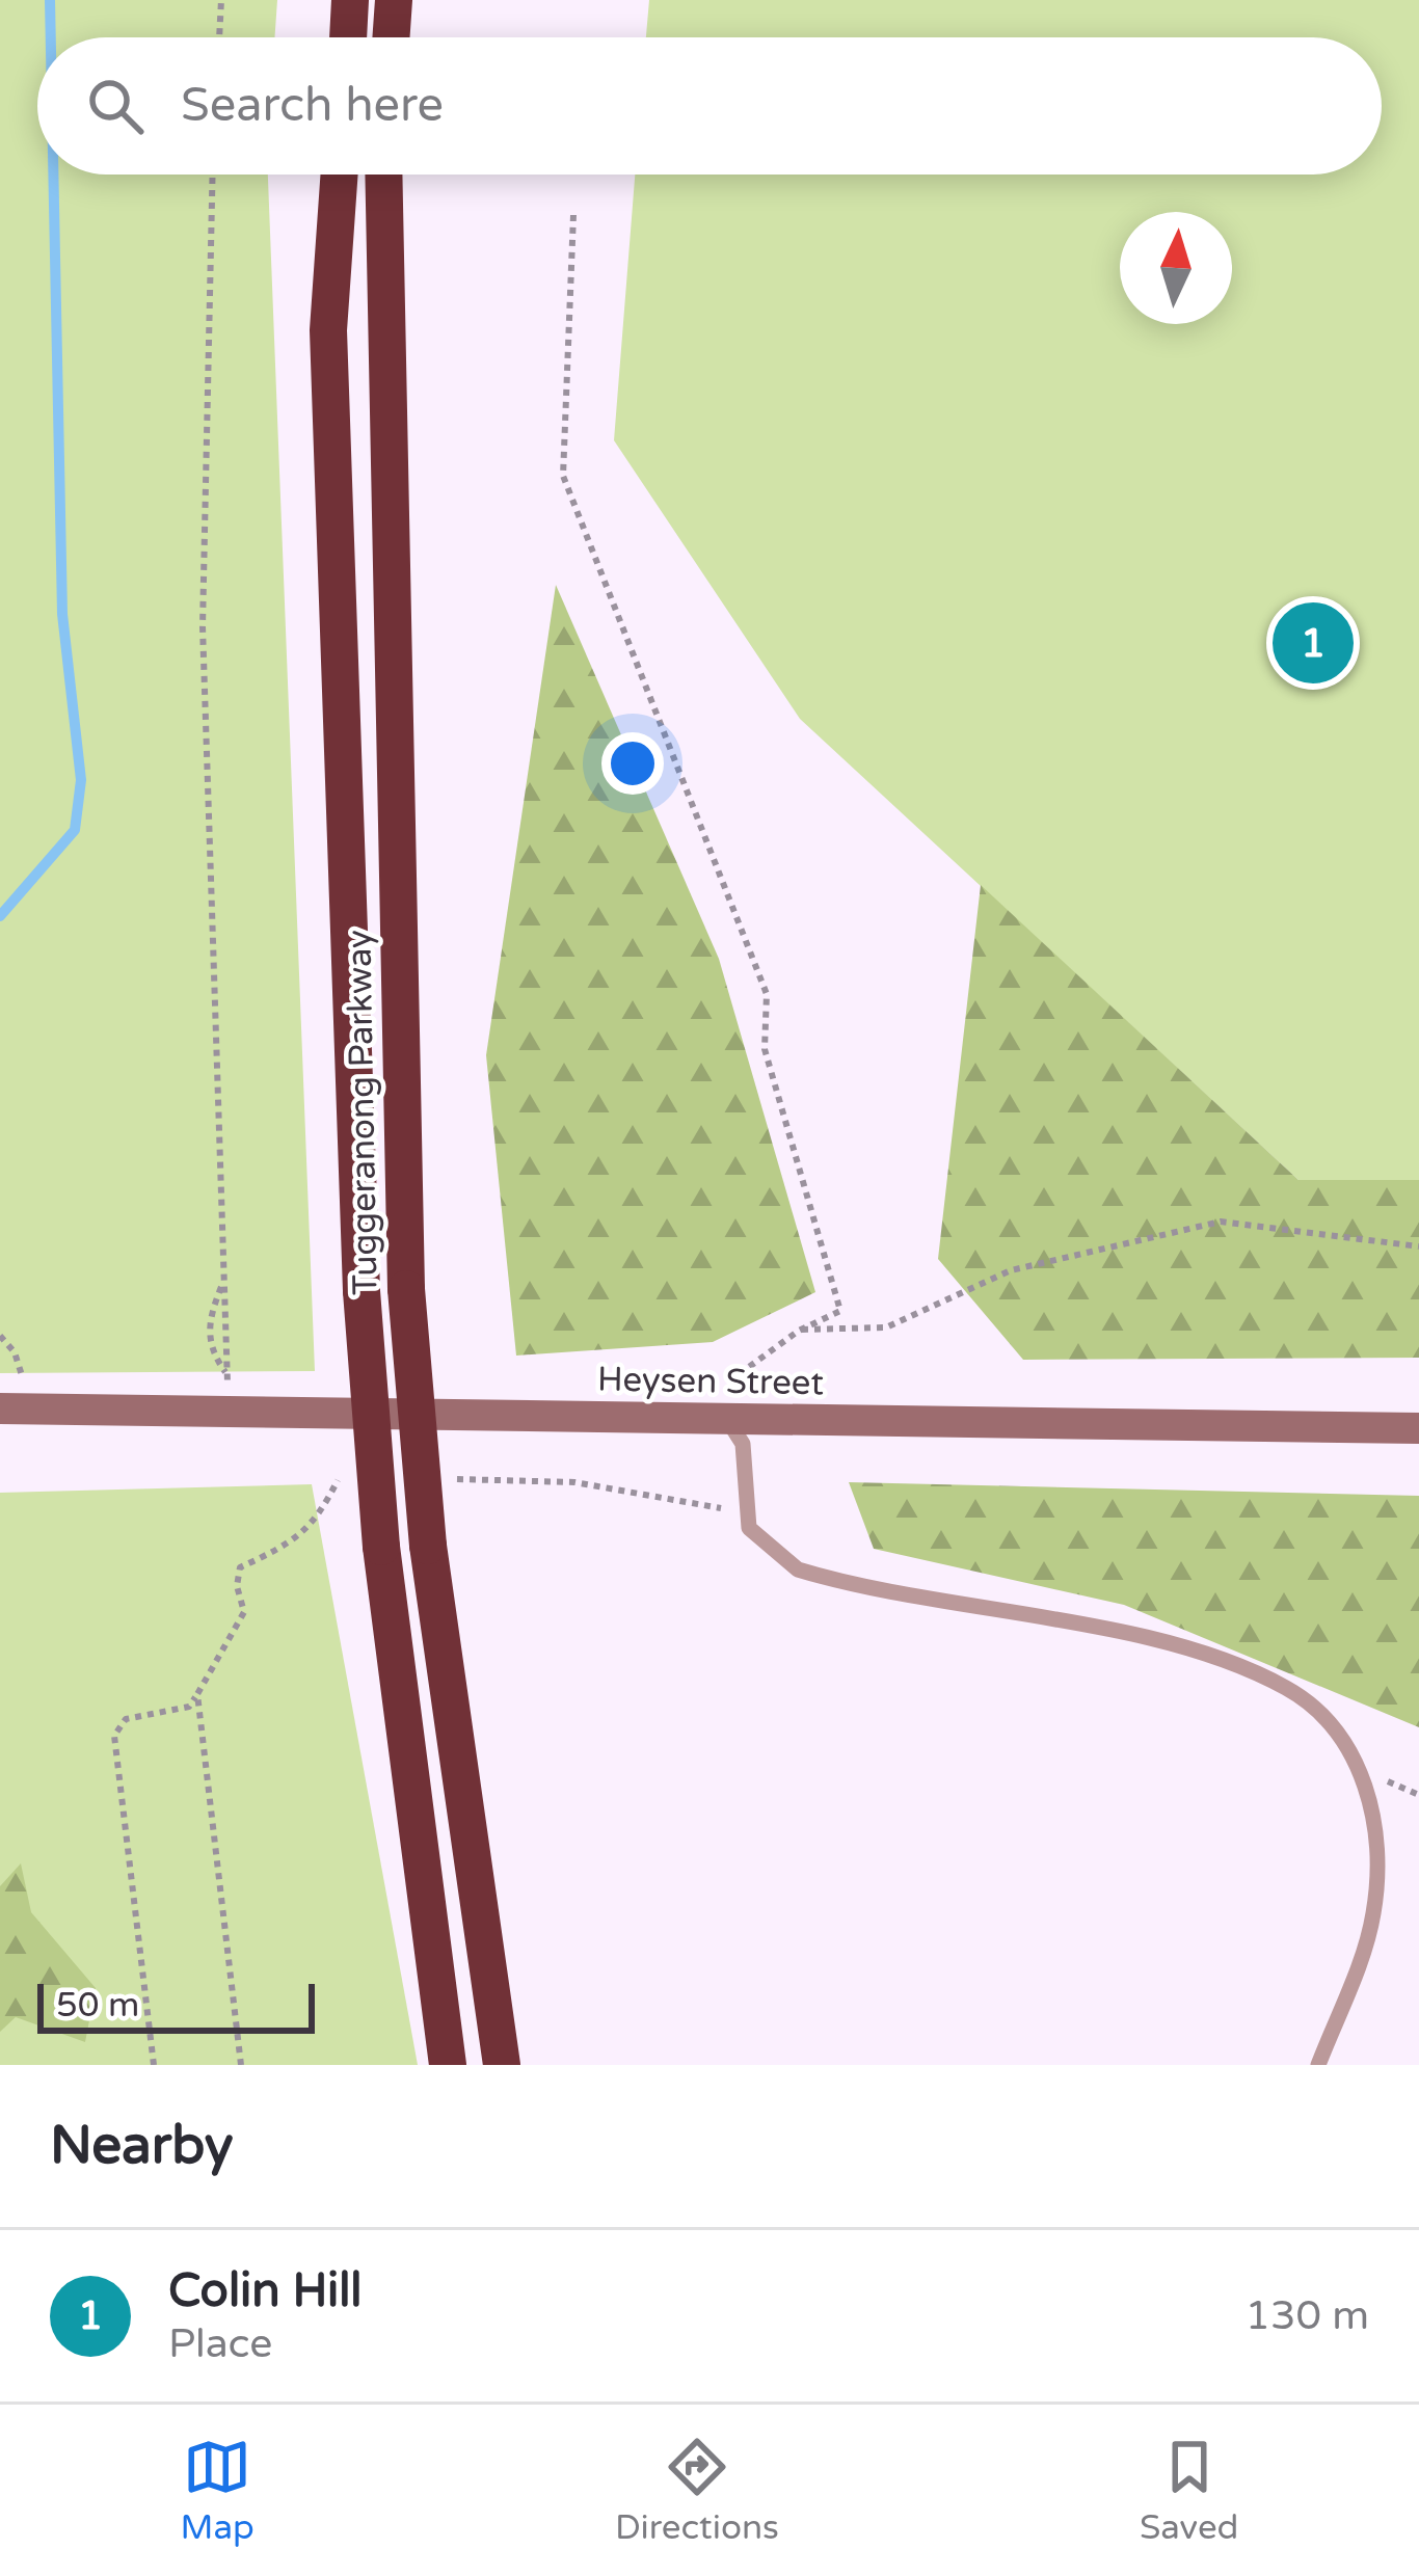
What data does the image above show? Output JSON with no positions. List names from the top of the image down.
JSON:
{
  "streets": {
    "highway": ["Tuggeranong Parkway"],
    "main road": ["Heysen Street"]
  },
  "scale_bar": "50 m",
  "north": "top",
  "page": {
    "search": "Search here",
    "pins": "1",
    "scale": "50 m",
    "heading": "Nearby",
    "list": [
      {
        "mark": "1",
        "name": "Colin Hill",
        "note": "Place",
        "value": "130 m"
      }
    ],
    "nav": ["Map", "Directions", "Saved"]
  }
}
